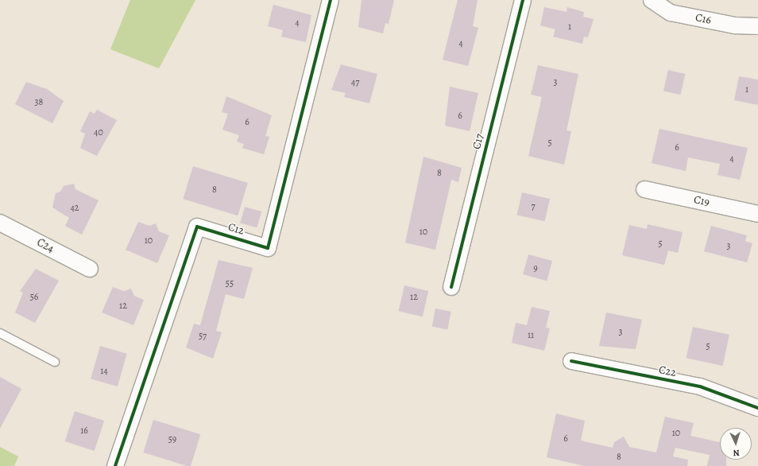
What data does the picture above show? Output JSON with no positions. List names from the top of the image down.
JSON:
{
  "streets": {
    "street": [
      "C16",
      "C17",
      "C19",
      "C12",
      "C24",
      "C22"
    ]
  },
  "house_numbers": [
    "4",
    "1",
    "4",
    "47",
    "3",
    "1",
    "38",
    "6",
    "6",
    "40",
    "5",
    "6",
    "4",
    "8",
    "8",
    "7",
    "42",
    "10",
    "10",
    "5",
    "3",
    "9",
    "55",
    "56",
    "12",
    "12",
    "3",
    "11",
    "57",
    "5",
    "14",
    "16",
    "10",
    "6",
    "59",
    "8"
  ],
  "north": "bottom"
}
